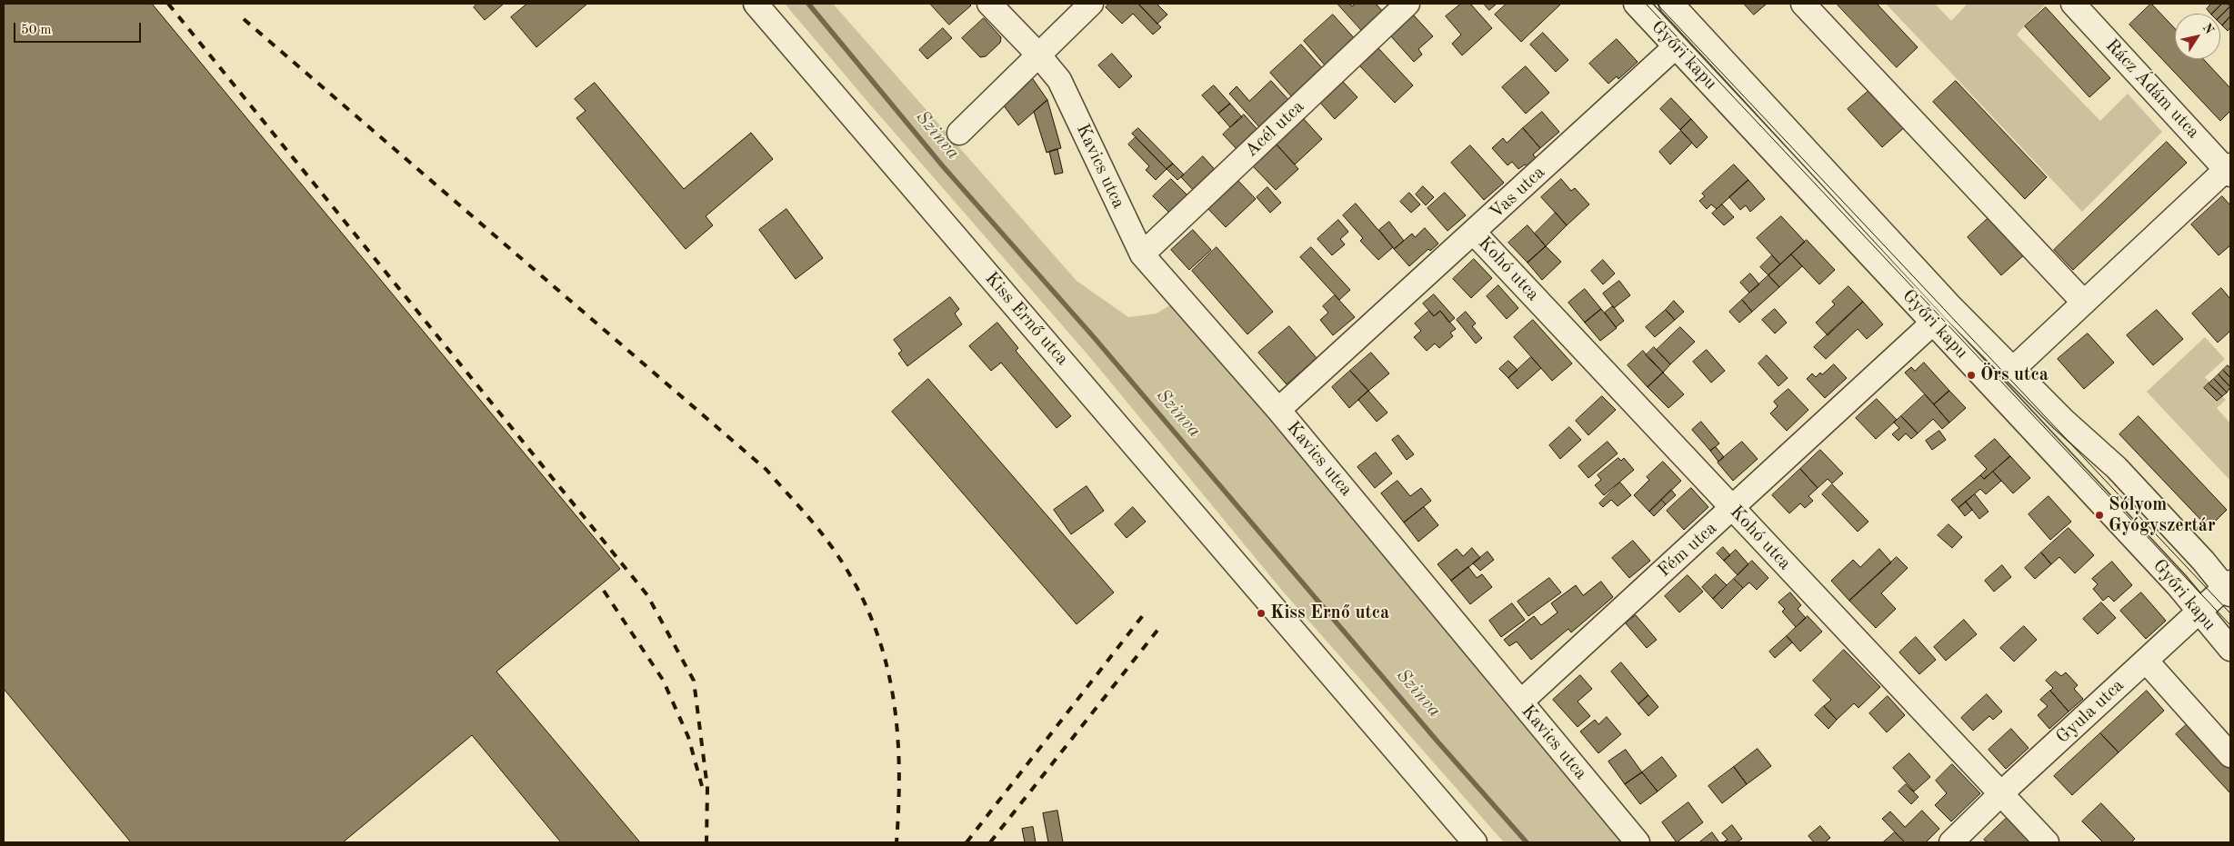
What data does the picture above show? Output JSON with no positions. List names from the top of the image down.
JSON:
{
  "streets": {
    "street": [
      "Győri kapu",
      "Rácz Ádám utca",
      "Acél utca",
      "Kavics utca",
      "Vas utca",
      "Kohó utca",
      "Kiss Ernő utca",
      "Fém utca",
      "Gyula utca"
    ]
  },
  "crossings": [
    ["Győri kapu", "Vas utca"],
    ["Győri kapu", "Fém utca"],
    ["Győri kapu", "Gyula utca"],
    ["Acél utca", "Kavics utca"],
    ["Kavics utca", "Vas utca"],
    ["Kavics utca", "Fém utca"],
    ["Vas utca", "Kohó utca"],
    ["Kohó utca", "Fém utca"],
    ["Kohó utca", "Gyula utca"]
  ],
  "water": ["Szinva"],
  "places": ["Örs utca", "Sólyom Gyógyszertár", "Kiss Ernő utca"],
  "scale_bar": "50 m",
  "north": "top right"
}
